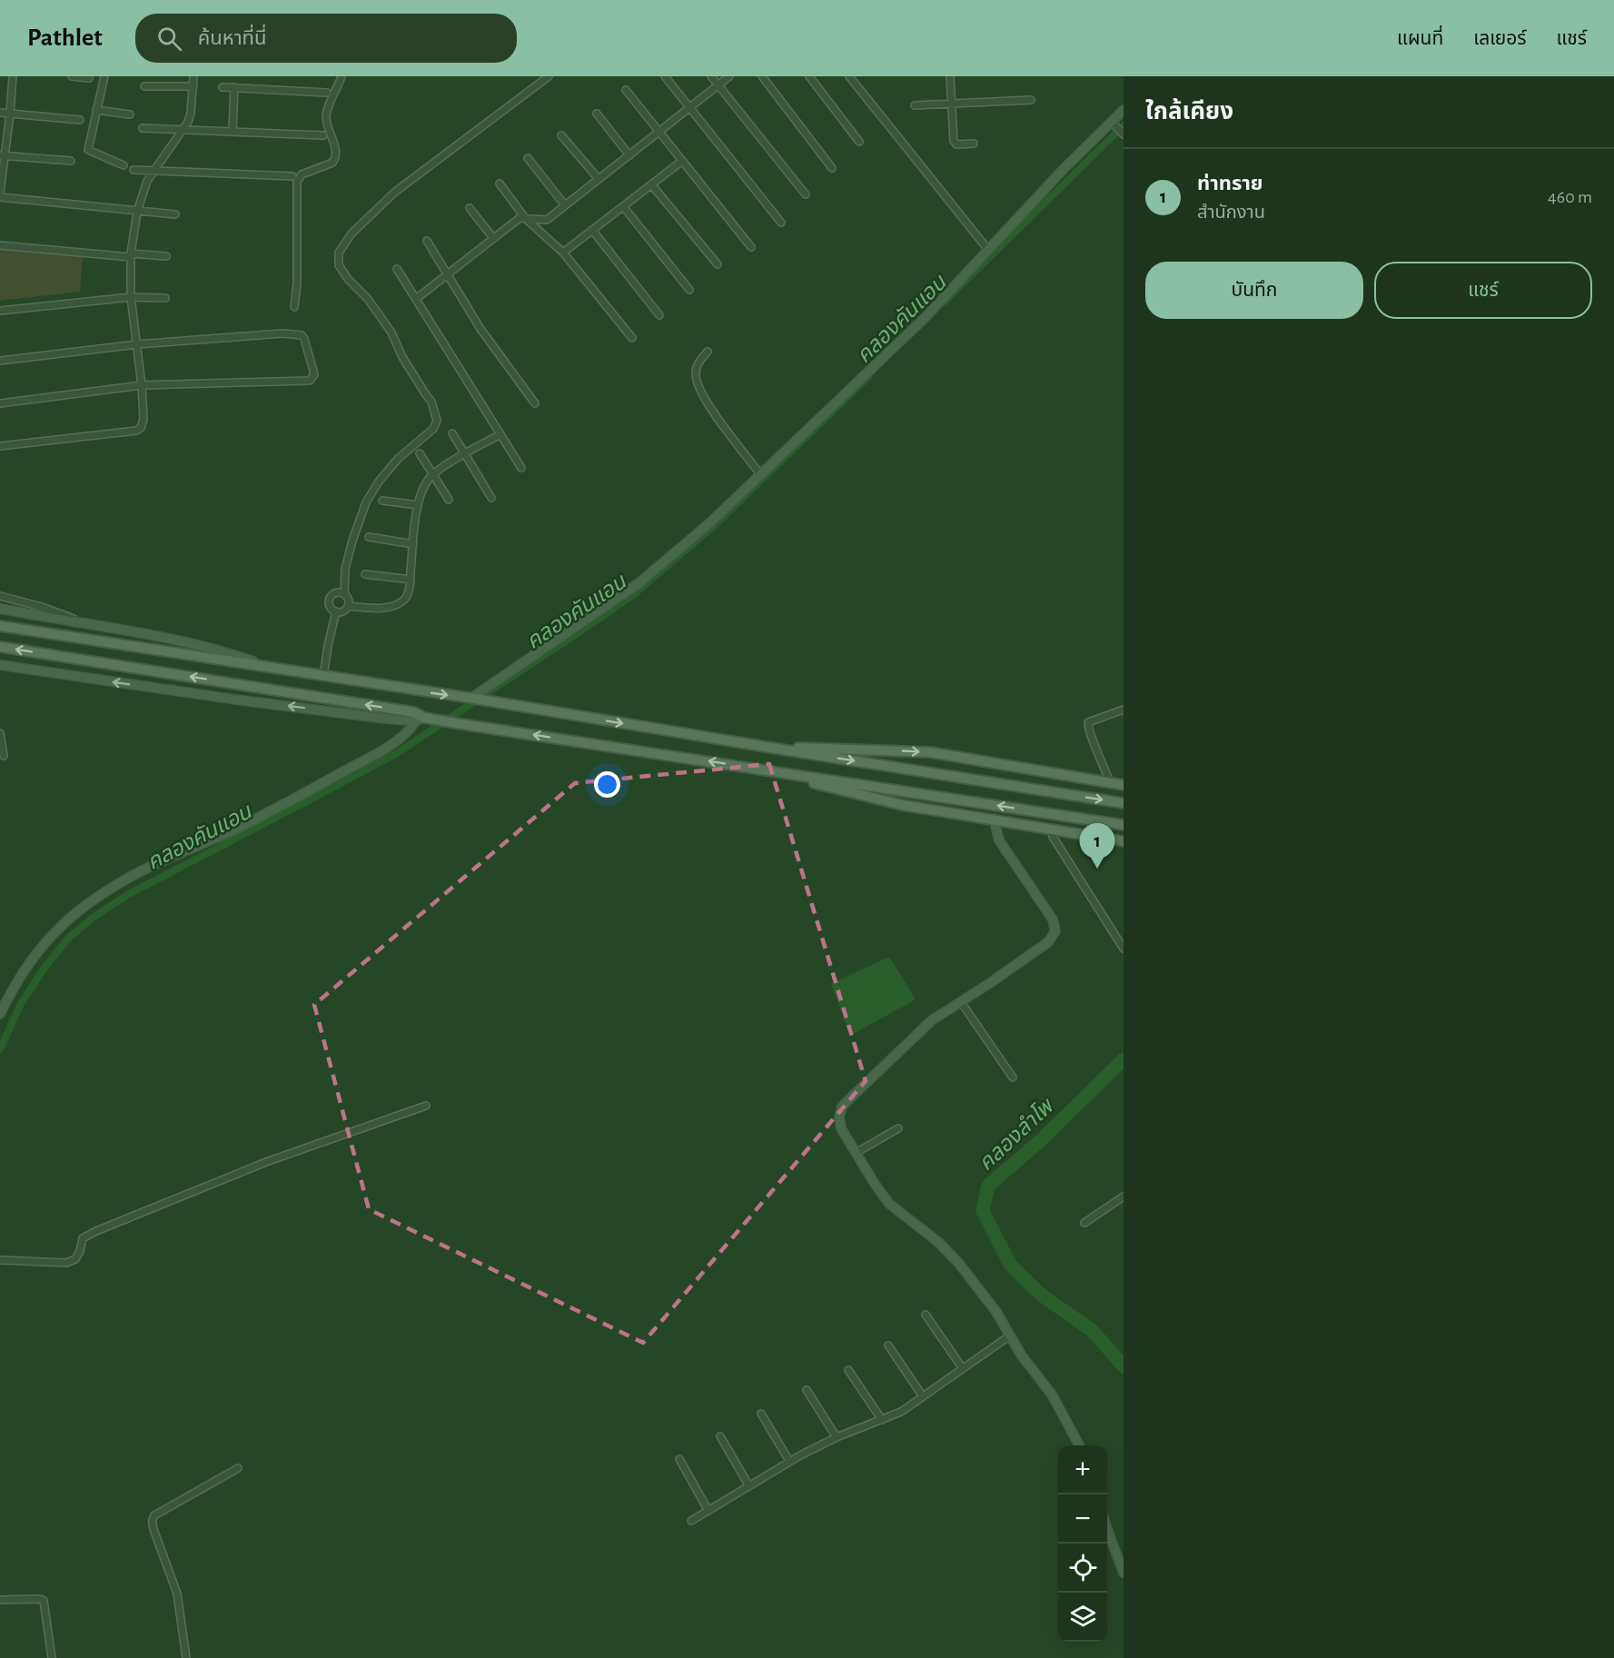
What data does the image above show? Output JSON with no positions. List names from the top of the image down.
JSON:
{
  "water": ["คลองคันแอน", "คลองลำโพ"],
  "page": {
    "header": "Pathlet",
    "search": "ค้นหาที่นี่",
    "nav": ["แผนที่", "เลเยอร์", "แชร์"],
    "heading": "ใกล้เคียง",
    "list": [
      {
        "mark": "1",
        "name": "ท่าทราย",
        "note": "สำนักงาน",
        "value": "460 m"
      }
    ],
    "buttons": ["บันทึก", "แชร์"],
    "pins": "1",
    "map_buttons": ["+", "−"]
  }
}
